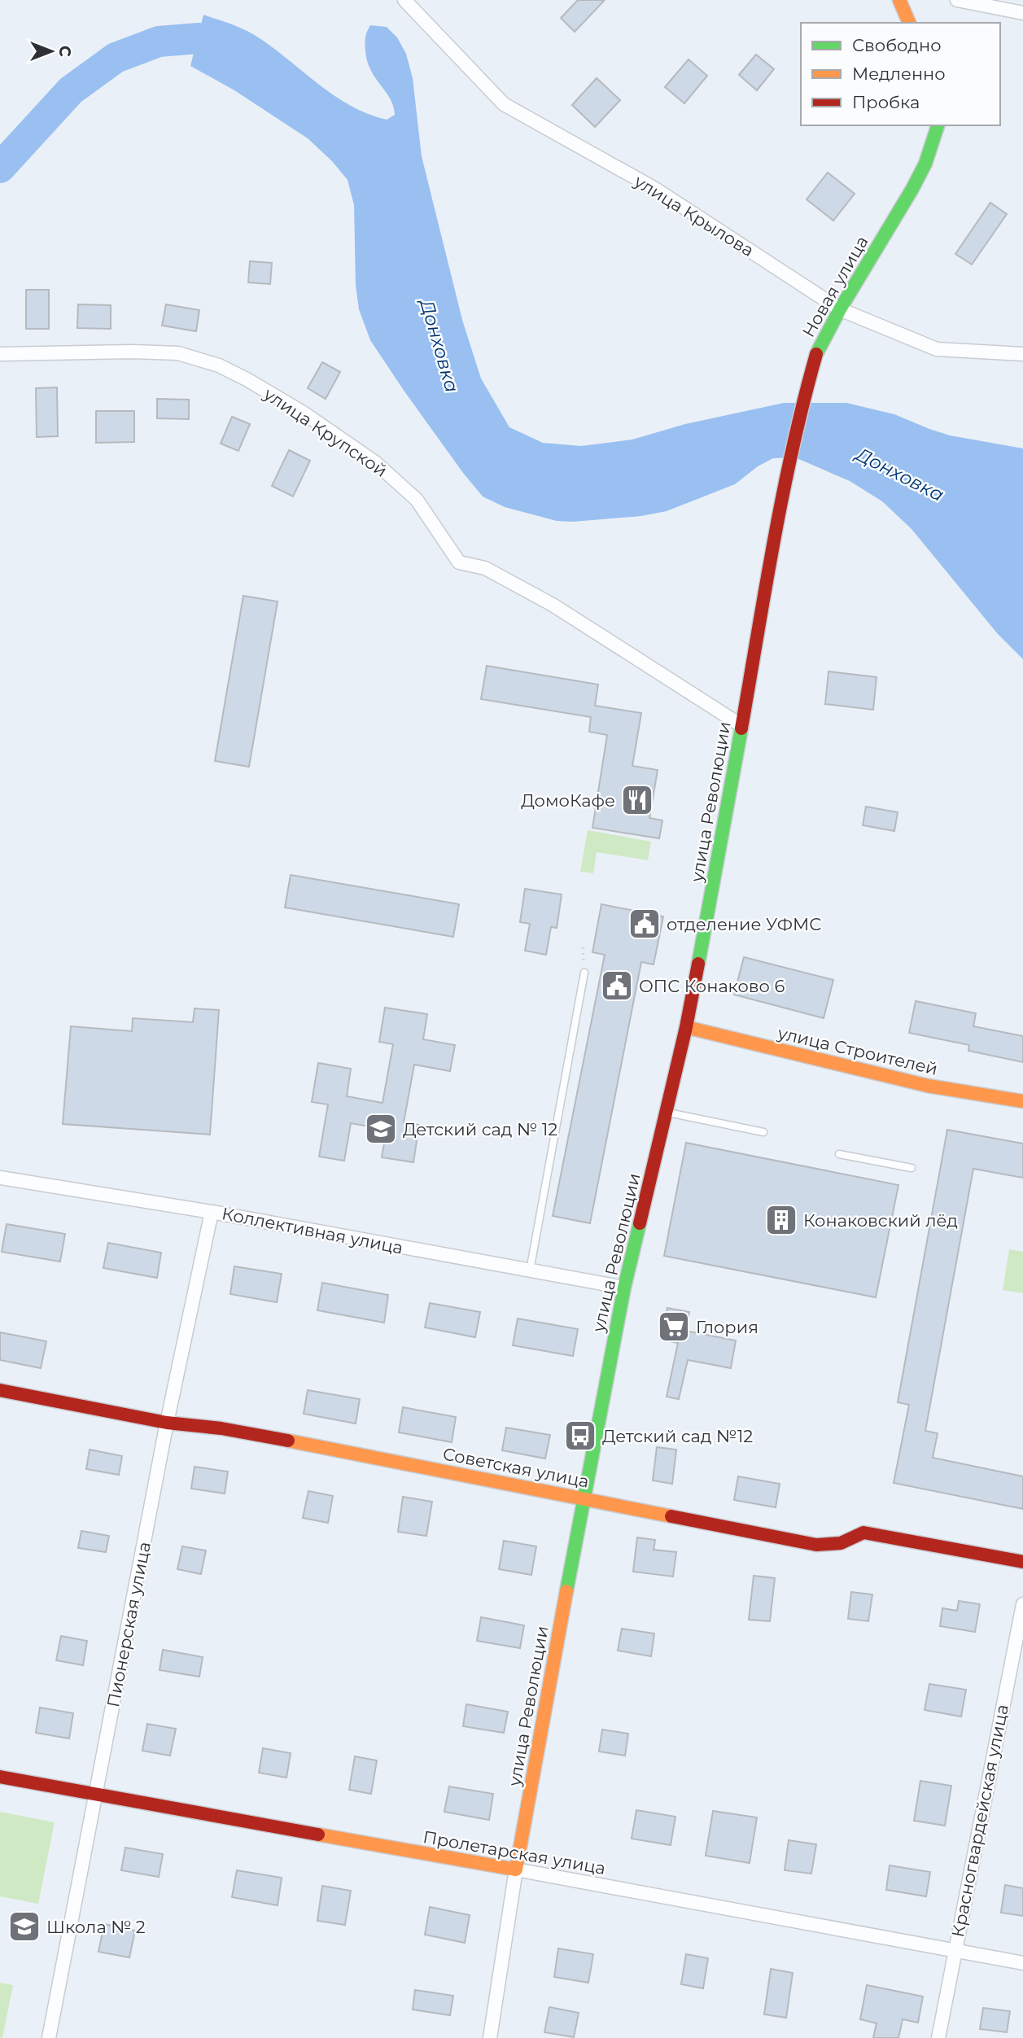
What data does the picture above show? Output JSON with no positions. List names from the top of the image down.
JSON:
{
  "streets": {
    "street": [
      "улица Крылова",
      "Новая улица",
      "улица Крупской",
      "улица Революции",
      "улица Строителей",
      "Коллективная улица",
      "Советская улица",
      "Пионерская улица",
      "Красногвардейская улица",
      "Пролетарская улица"
    ]
  },
  "crossings": [
    ["улица Крылова", "Новая улица"],
    ["Новая улица", "улица Революции"],
    ["улица Крупской", "улица Революции"],
    ["улица Революции", "улица Строителей"],
    ["улица Революции", "Коллективная улица"],
    ["улица Революции", "Советская улица"],
    ["улица Революции", "Пролетарская улица"],
    ["Коллективная улица", "Пионерская улица"],
    ["Советская улица", "Пионерская улица"],
    ["Пионерская улица", "Пролетарская улица"],
    ["Красногвардейская улица", "Пролетарская улица"]
  ],
  "water": ["Донховка"],
  "places": {
    "restaurant": ["ДомоКафе"],
    "public building": ["отделение УФМС", "ОПС Конаково 6"],
    "school or university": ["Детский сад № 12", "Школа № 2"],
    "building": ["Конаковский лёд"],
    "supermarket": ["Глория"],
    "bus stop": ["Детский сад №12"]
  },
  "legend": ["Свободно", "Медленно", "Пробка"],
  "north": "right"
}
